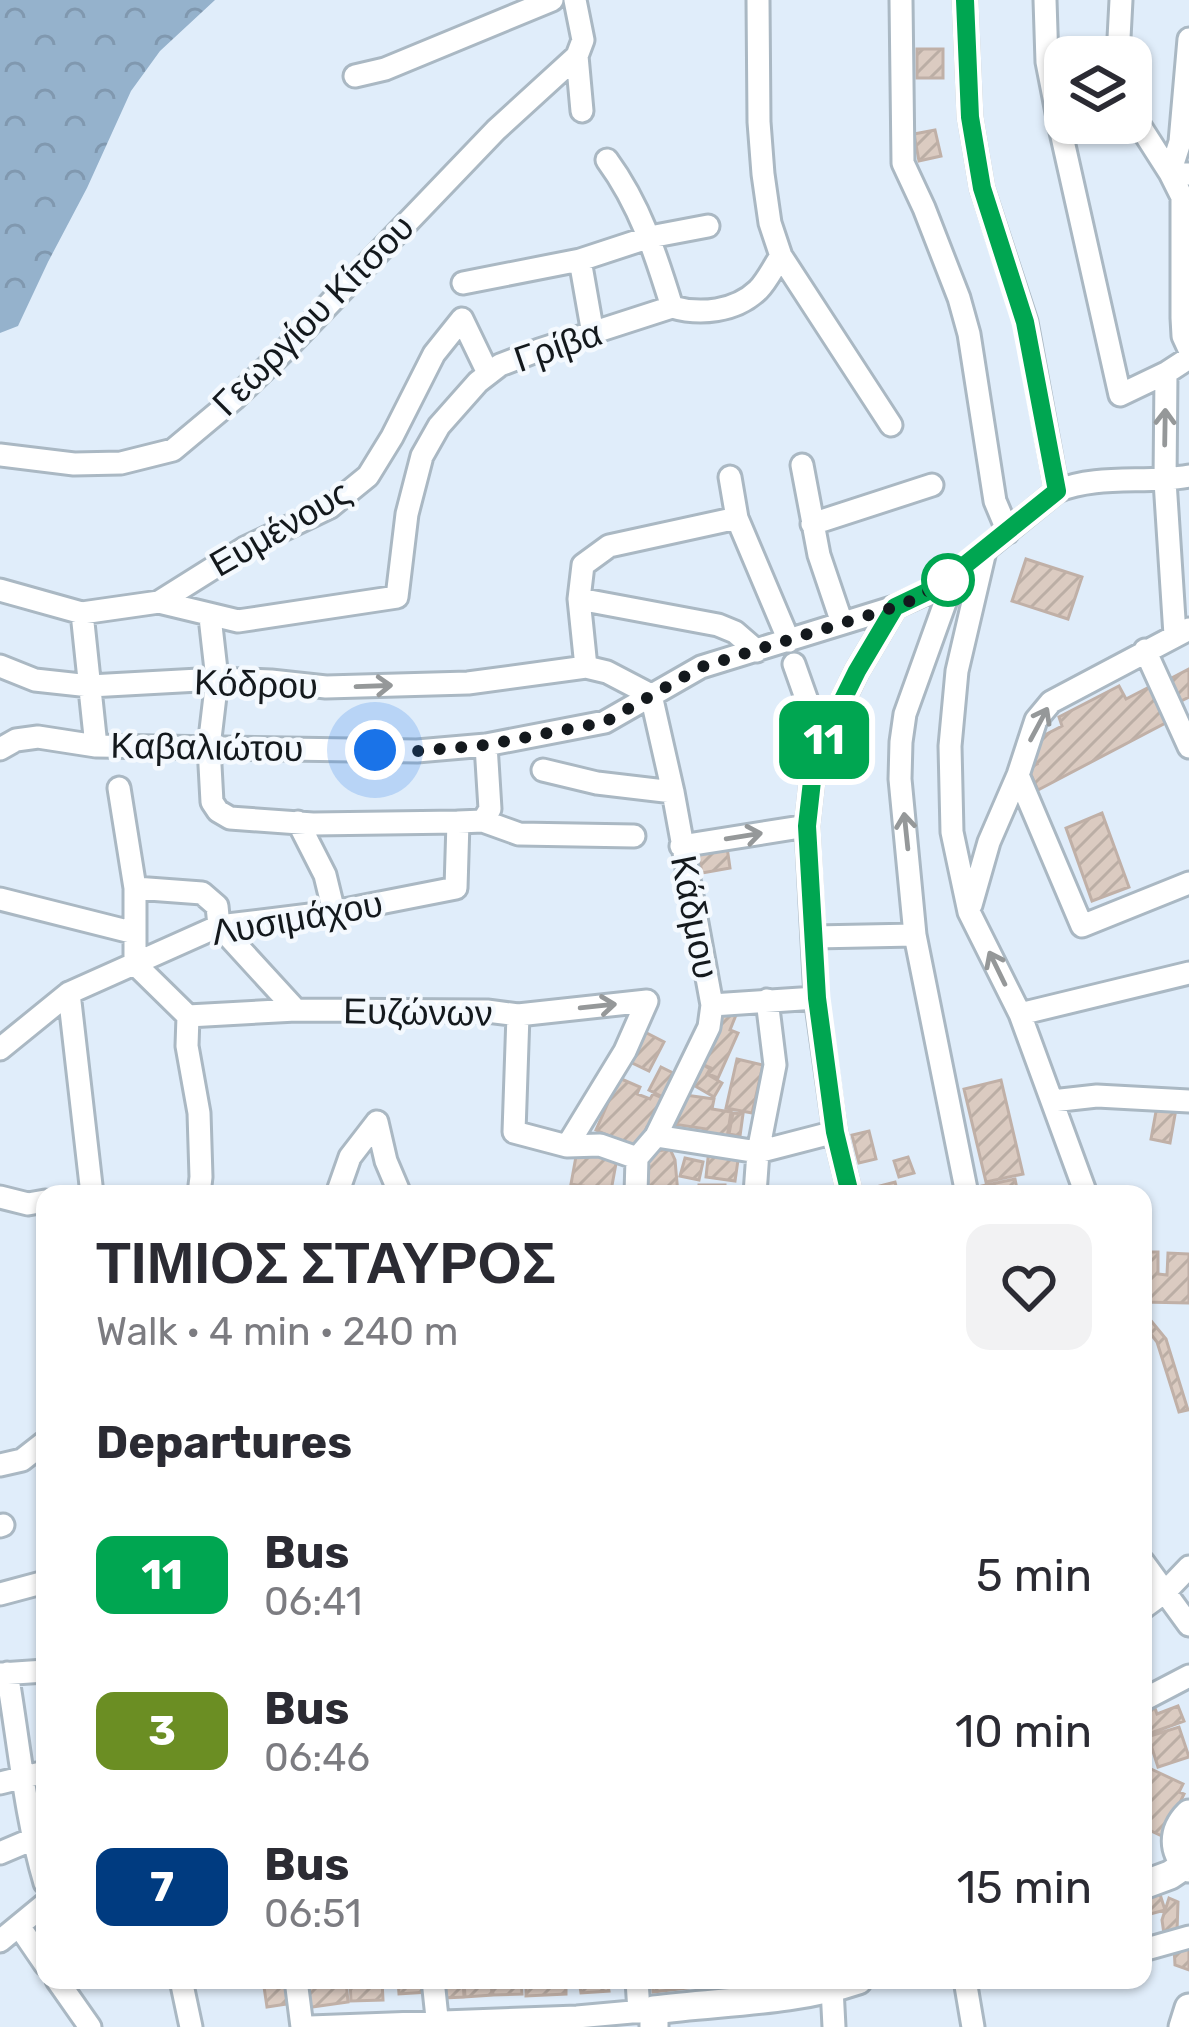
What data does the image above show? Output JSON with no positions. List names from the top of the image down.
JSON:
{
  "streets": {
    "street": [
      "Γεωργίου Κίτσου",
      "Γρίβα",
      "Ευμένους",
      "Κόδρου",
      "Καβαλιώτου",
      "Κάδμου",
      "Λυσιμάχου",
      "Ευζώνων"
    ]
  },
  "crossings": [
    ["Γρίβα", "Ευμένους"],
    ["Καβαλιώτου", "Κάδμου"]
  ],
  "lines": ["bus line 11"],
  "page": {
    "on_map": "11",
    "heading": [
      ["ΤΙΜΙΟΣ ΣΤΑΥΡΟΣ", "Walk · 4 min · 240 m"],
      "Departures"
    ],
    "list": [
      {
        "mark": "11",
        "name": "Bus",
        "note": "06:41",
        "value": "5 min"
      },
      {
        "mark": "3",
        "name": "Bus",
        "note": "06:46",
        "value": "10 min"
      },
      {
        "mark": "7",
        "name": "Bus",
        "note": "06:51",
        "value": "15 min"
      }
    ]
  }
}
